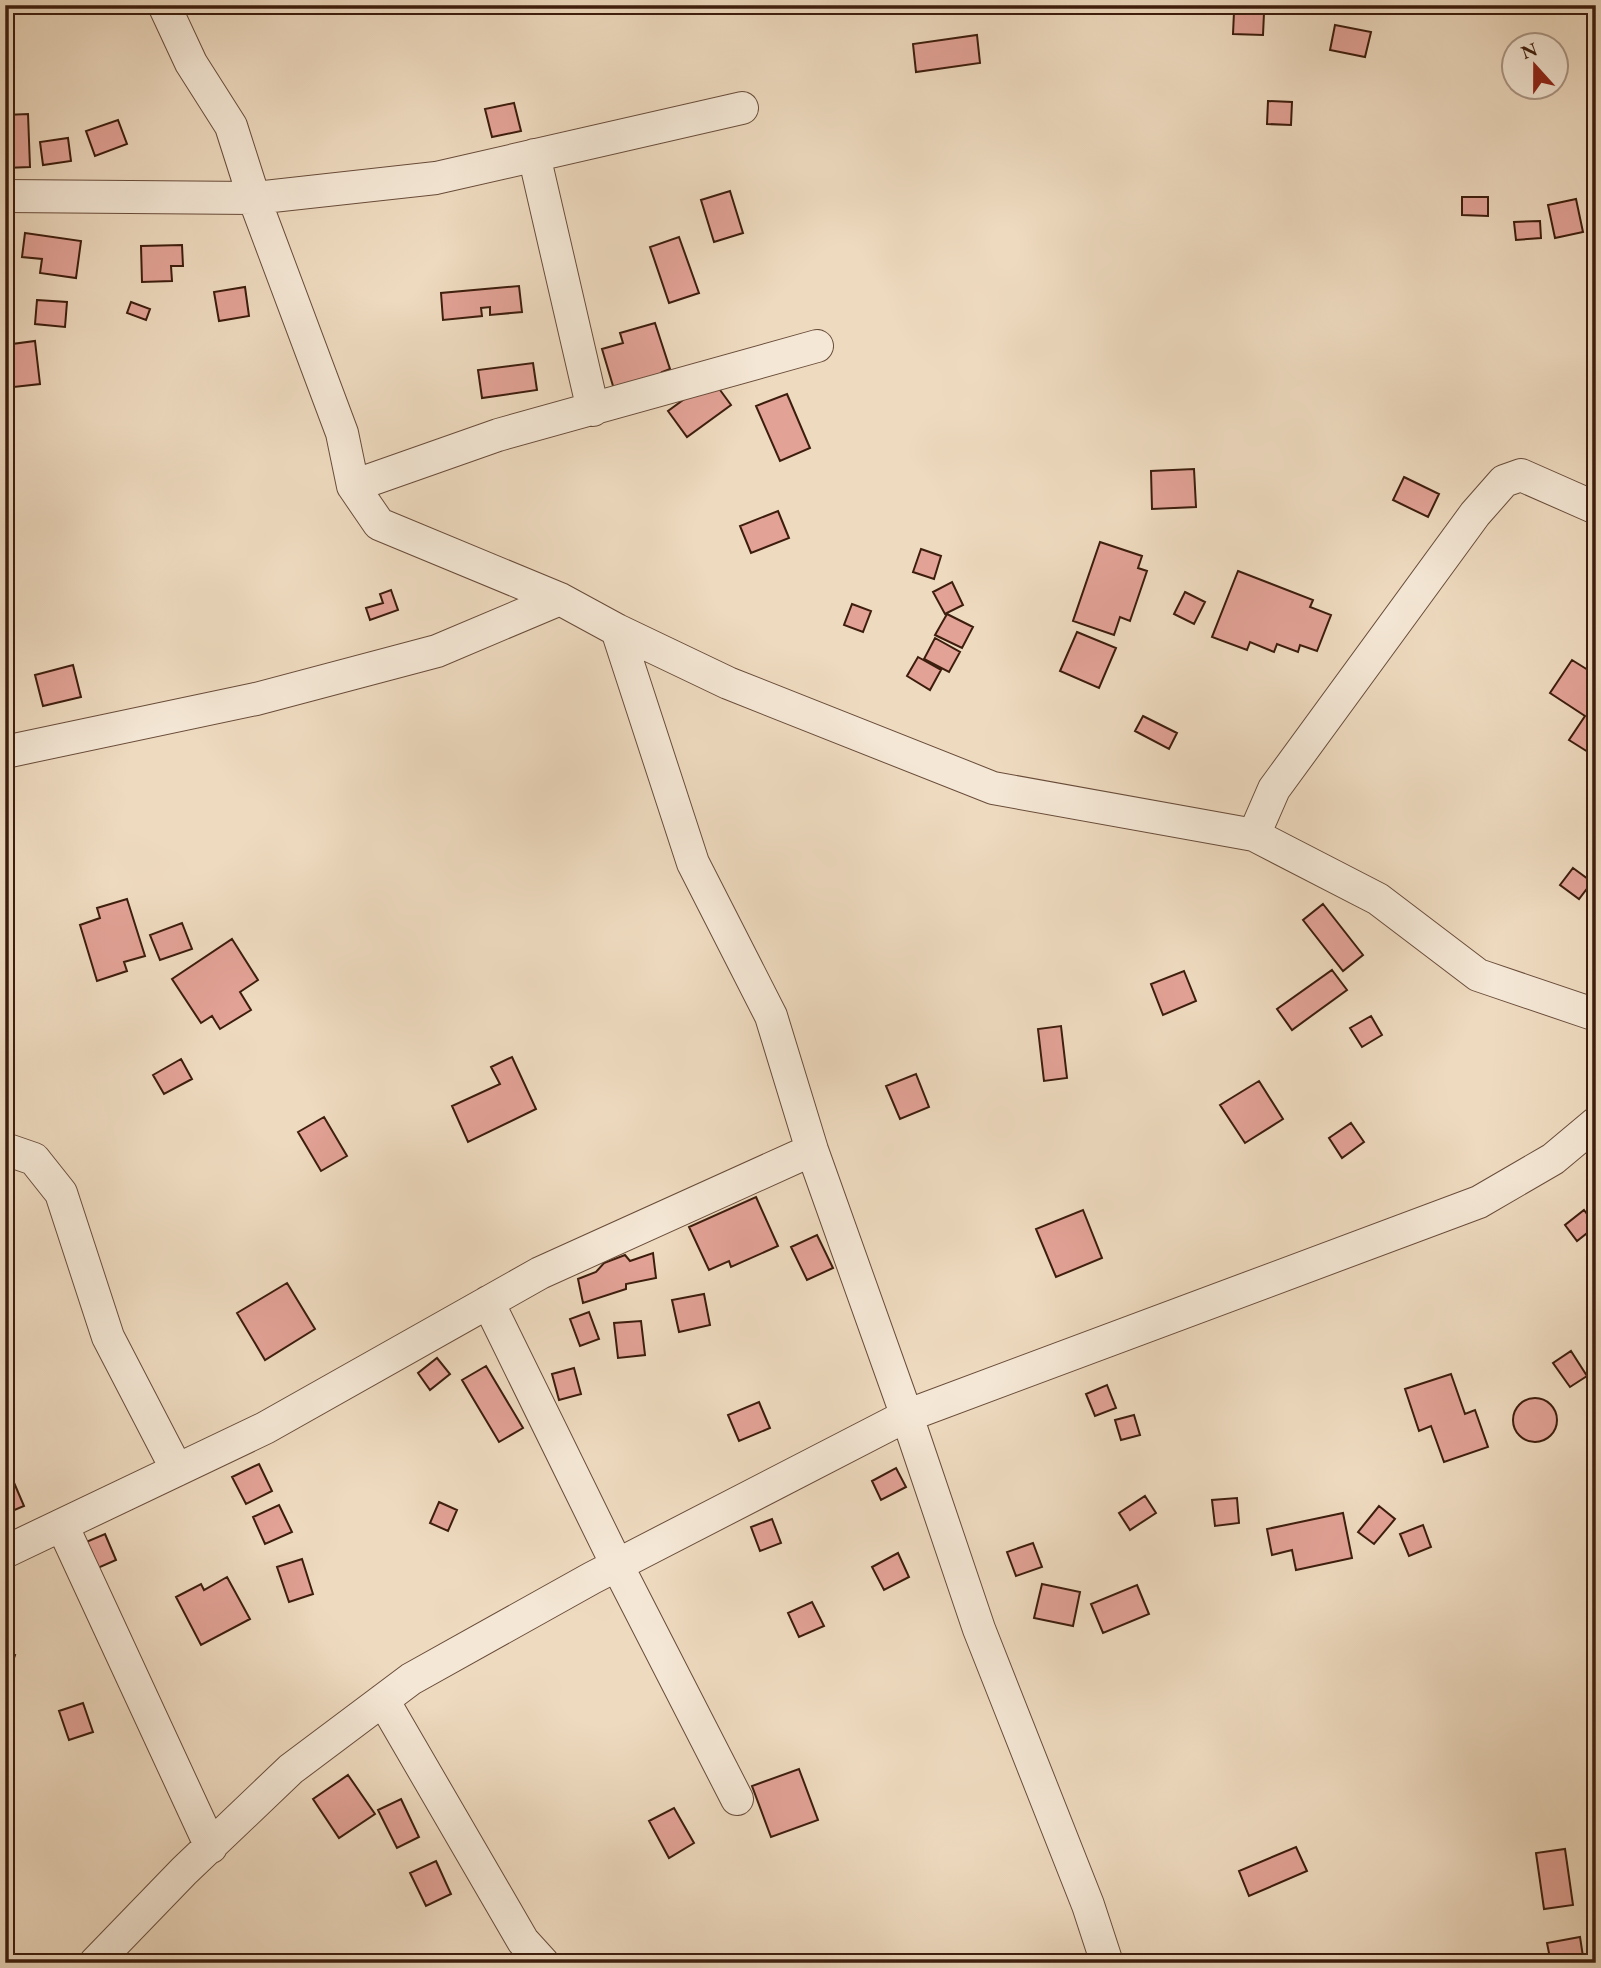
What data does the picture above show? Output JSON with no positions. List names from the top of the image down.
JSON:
{
  "north": "top"
}
